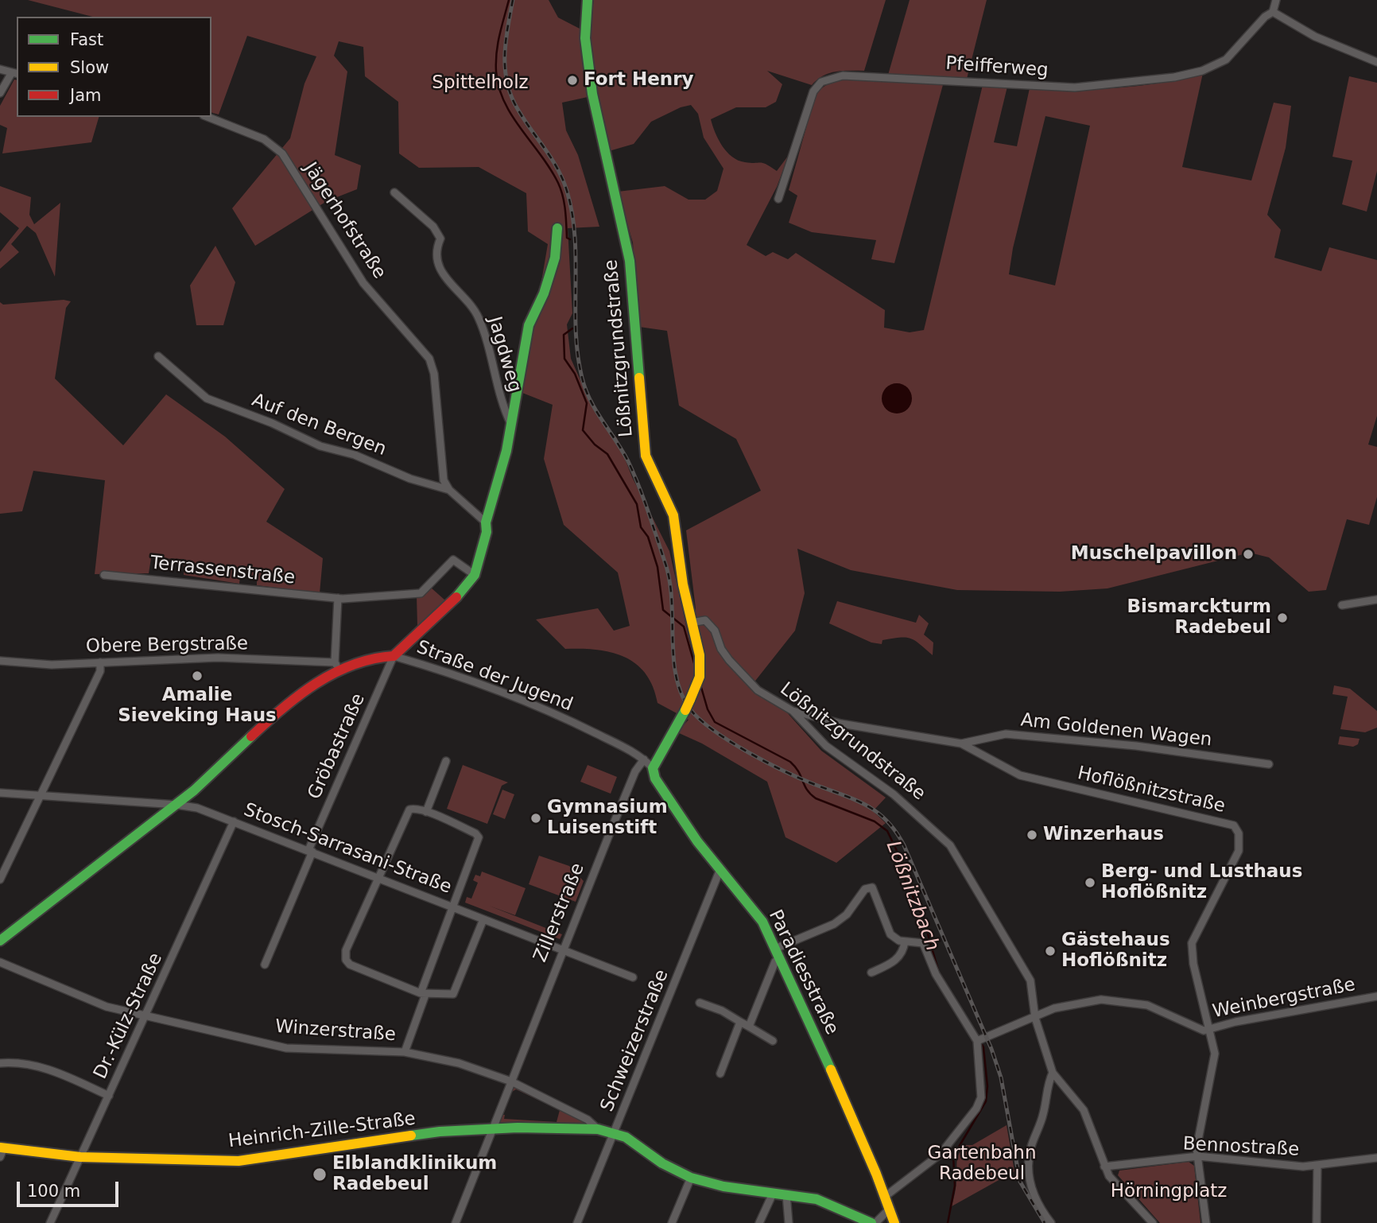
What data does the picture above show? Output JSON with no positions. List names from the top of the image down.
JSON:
{
  "streets": {
    "street": [
      "Pfeifferweg",
      "Jägerhofstraße",
      "Lößnitzgrundstraße",
      "Jagdweg",
      "Auf den Bergen",
      "Terrassenstraße",
      "Obere Bergstraße",
      "Straße der Jugend",
      "Am Goldenen Wagen",
      "Gröbastraße",
      "Hoflößnitzstraße",
      "Stosch-Sarrasani-Straße",
      "Zillerstraße",
      "Paradiesstraße",
      "Weinbergstraße",
      "Dr.-Külz-Straße",
      "Winzerstraße",
      "Schweizerstraße",
      "Heinrich-Zille-Straße",
      "Bennostraße"
    ]
  },
  "crossings": [
    ["Jägerhofstraße", "Auf den Bergen"],
    ["Lößnitzgrundstraße", "Hoflößnitzstraße"],
    ["Lößnitzgrundstraße", "Paradiesstraße"],
    ["Lößnitzgrundstraße", "Weinbergstraße"],
    ["Lößnitzgrundstraße", "Bennostraße"],
    ["Straße der Jugend", "Gröbastraße"],
    ["Straße der Jugend", "Zillerstraße"],
    ["Straße der Jugend", "Paradiesstraße"],
    ["Am Goldenen Wagen", "Hoflößnitzstraße"],
    ["Gröbastraße", "Stosch-Sarrasani-Straße"],
    ["Hoflößnitzstraße", "Weinbergstraße"],
    ["Hoflößnitzstraße", "Bennostraße"],
    ["Stosch-Sarrasani-Straße", "Zillerstraße"],
    ["Stosch-Sarrasani-Straße", "Dr.-Külz-Straße"],
    ["Zillerstraße", "Paradiesstraße"],
    ["Zillerstraße", "Winzerstraße"],
    ["Zillerstraße", "Heinrich-Zille-Straße"],
    ["Paradiesstraße", "Schweizerstraße"],
    ["Dr.-Külz-Straße", "Winzerstraße"],
    ["Dr.-Külz-Straße", "Heinrich-Zille-Straße"],
    ["Winzerstraße", "Heinrich-Zille-Straße"],
    ["Schweizerstraße", "Heinrich-Zille-Straße"]
  ],
  "water": ["Lößnitzbach"],
  "parks": ["Spittelholz", "Gartenbahn Radebeul", "Hörningplatz"],
  "places": [
    "Fort Henry",
    "Muschelpavillon",
    "Bismarckturm Radebeul",
    "Amalie Sieveking Haus",
    "Gymnasium Luisenstift",
    "Winzerhaus",
    "Berg- und Lusthaus Hoflößnitz",
    "Gästehaus Hoflößnitz",
    "Elblandklinikum Radebeul"
  ],
  "legend": ["Fast", "Slow", "Jam"],
  "scale_bar": "100 m"
}
